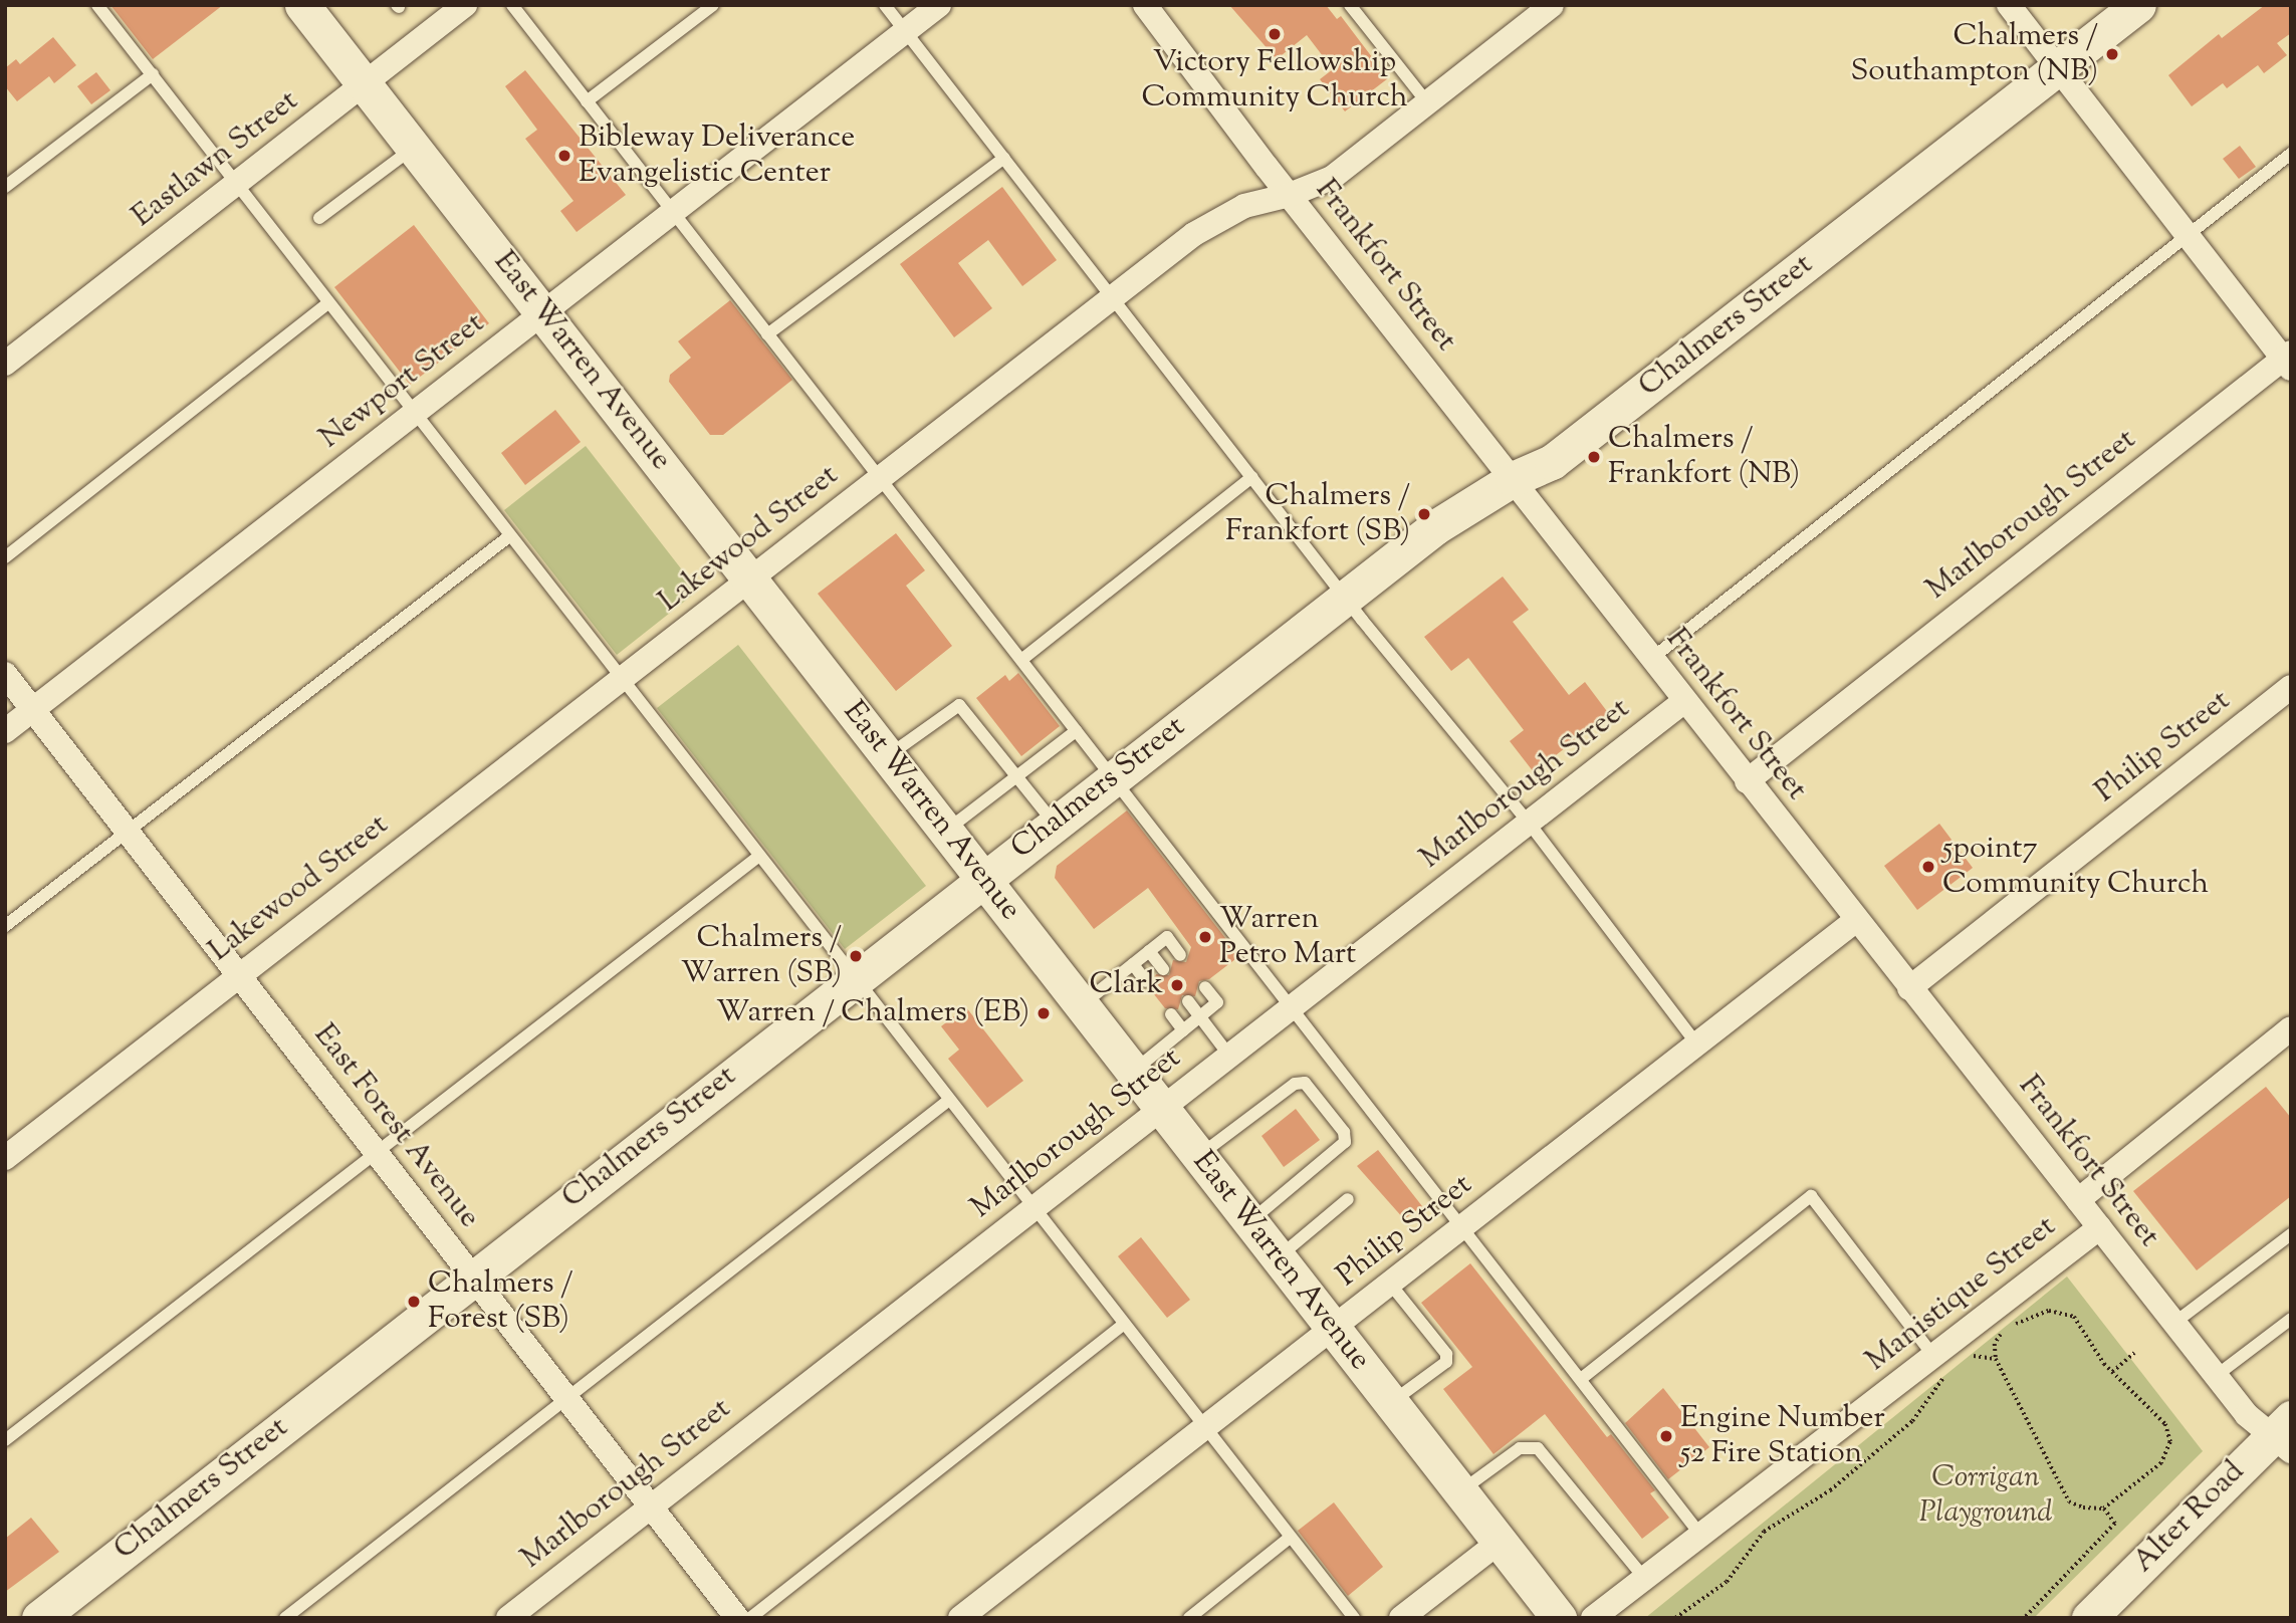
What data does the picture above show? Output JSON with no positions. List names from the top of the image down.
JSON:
{
  "streets": {
    "street": [
      "Eastlawn Street",
      "Frankfort Street",
      "Chalmers Street",
      "East Warren Avenue",
      "Newport Street",
      "Marlborough Street",
      "Lakewood Street",
      "Philip Street",
      "East Forest Avenue",
      "Manistique Street",
      "Alter Road"
    ]
  },
  "crossings": [
    ["Eastlawn Street", "East Warren Avenue"],
    ["Frankfort Street", "Chalmers Street"],
    ["Frankfort Street", "Marlborough Street"],
    ["Frankfort Street", "Lakewood Street"],
    ["Frankfort Street", "Philip Street"],
    ["Frankfort Street", "Manistique Street"],
    ["Frankfort Street", "Alter Road"],
    ["Chalmers Street", "East Warren Avenue"],
    ["Chalmers Street", "East Forest Avenue"],
    ["East Warren Avenue", "Newport Street"],
    ["East Warren Avenue", "Marlborough Street"],
    ["East Warren Avenue", "Lakewood Street"],
    ["East Warren Avenue", "Philip Street"],
    ["Newport Street", "East Forest Avenue"],
    ["Marlborough Street", "East Forest Avenue"],
    ["Lakewood Street", "East Forest Avenue"]
  ],
  "parks": ["Corrigan Playground"],
  "places": [
    "Victory Fellowship Community Church",
    "Chalmers / Southampton (NB)",
    "Bibleway Deliverance Evangelistic Center",
    "Chalmers / Frankfort (NB)",
    "Chalmers / Frankfort (SB)",
    "5point7 Community Church",
    "Warren Petro Mart",
    "Chalmers / Warren (SB)",
    "Clark",
    "Warren / Chalmers (EB)",
    "Chalmers / Forest (SB)",
    "Engine Number 52 Fire Station"
  ]
}
